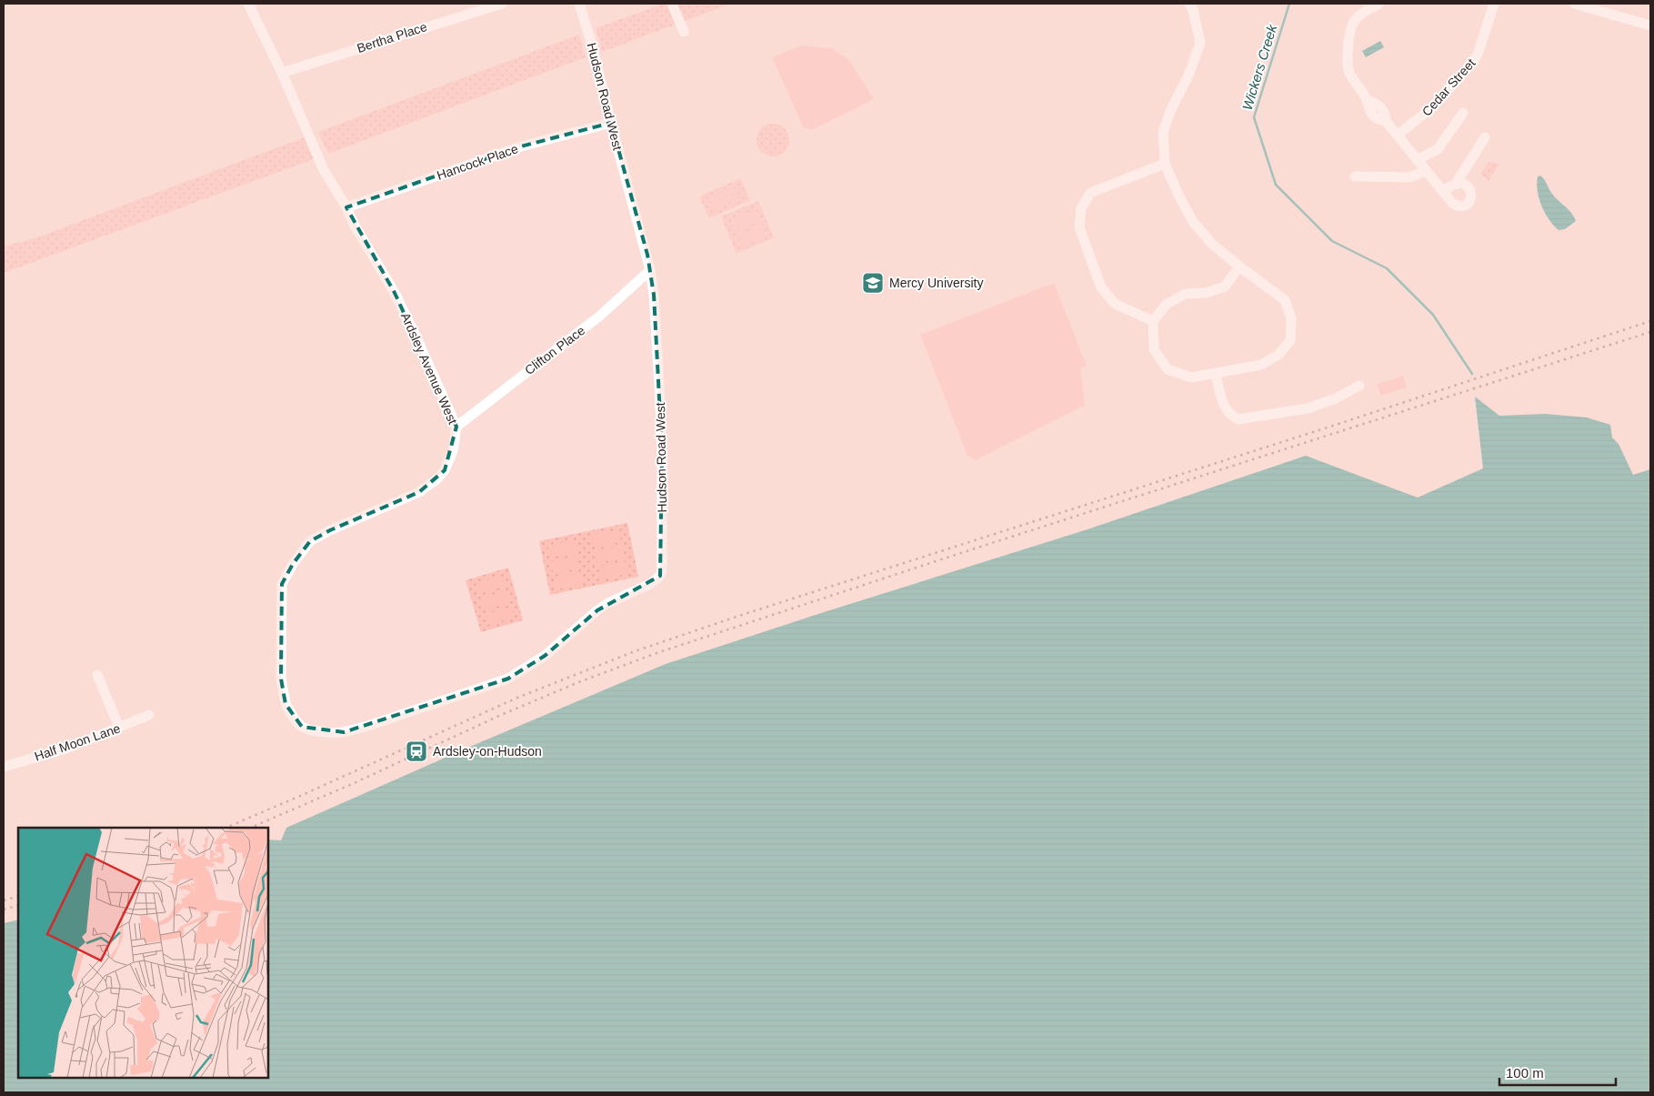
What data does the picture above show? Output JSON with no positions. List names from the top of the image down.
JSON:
{
  "streets": {
    "street": [
      "Bertha Place",
      "Cedar Street",
      "Hudson Road West",
      "Hancock Place",
      "Clifton Place",
      "Ardsley Avenue West",
      "Half Moon Lane"
    ]
  },
  "crossings": [
    ["Bertha Place", "Ardsley Avenue West"],
    ["Hudson Road West", "Hancock Place"],
    ["Hudson Road West", "Clifton Place"],
    ["Hudson Road West", "Ardsley Avenue West"],
    ["Hancock Place", "Ardsley Avenue West"],
    ["Clifton Place", "Ardsley Avenue West"]
  ],
  "water": ["Wickers Creek"],
  "places": {
    "school or university": ["Mercy University"],
    "station": ["Ardsley-on-Hudson"]
  },
  "scale_bar": "100 m"
}
